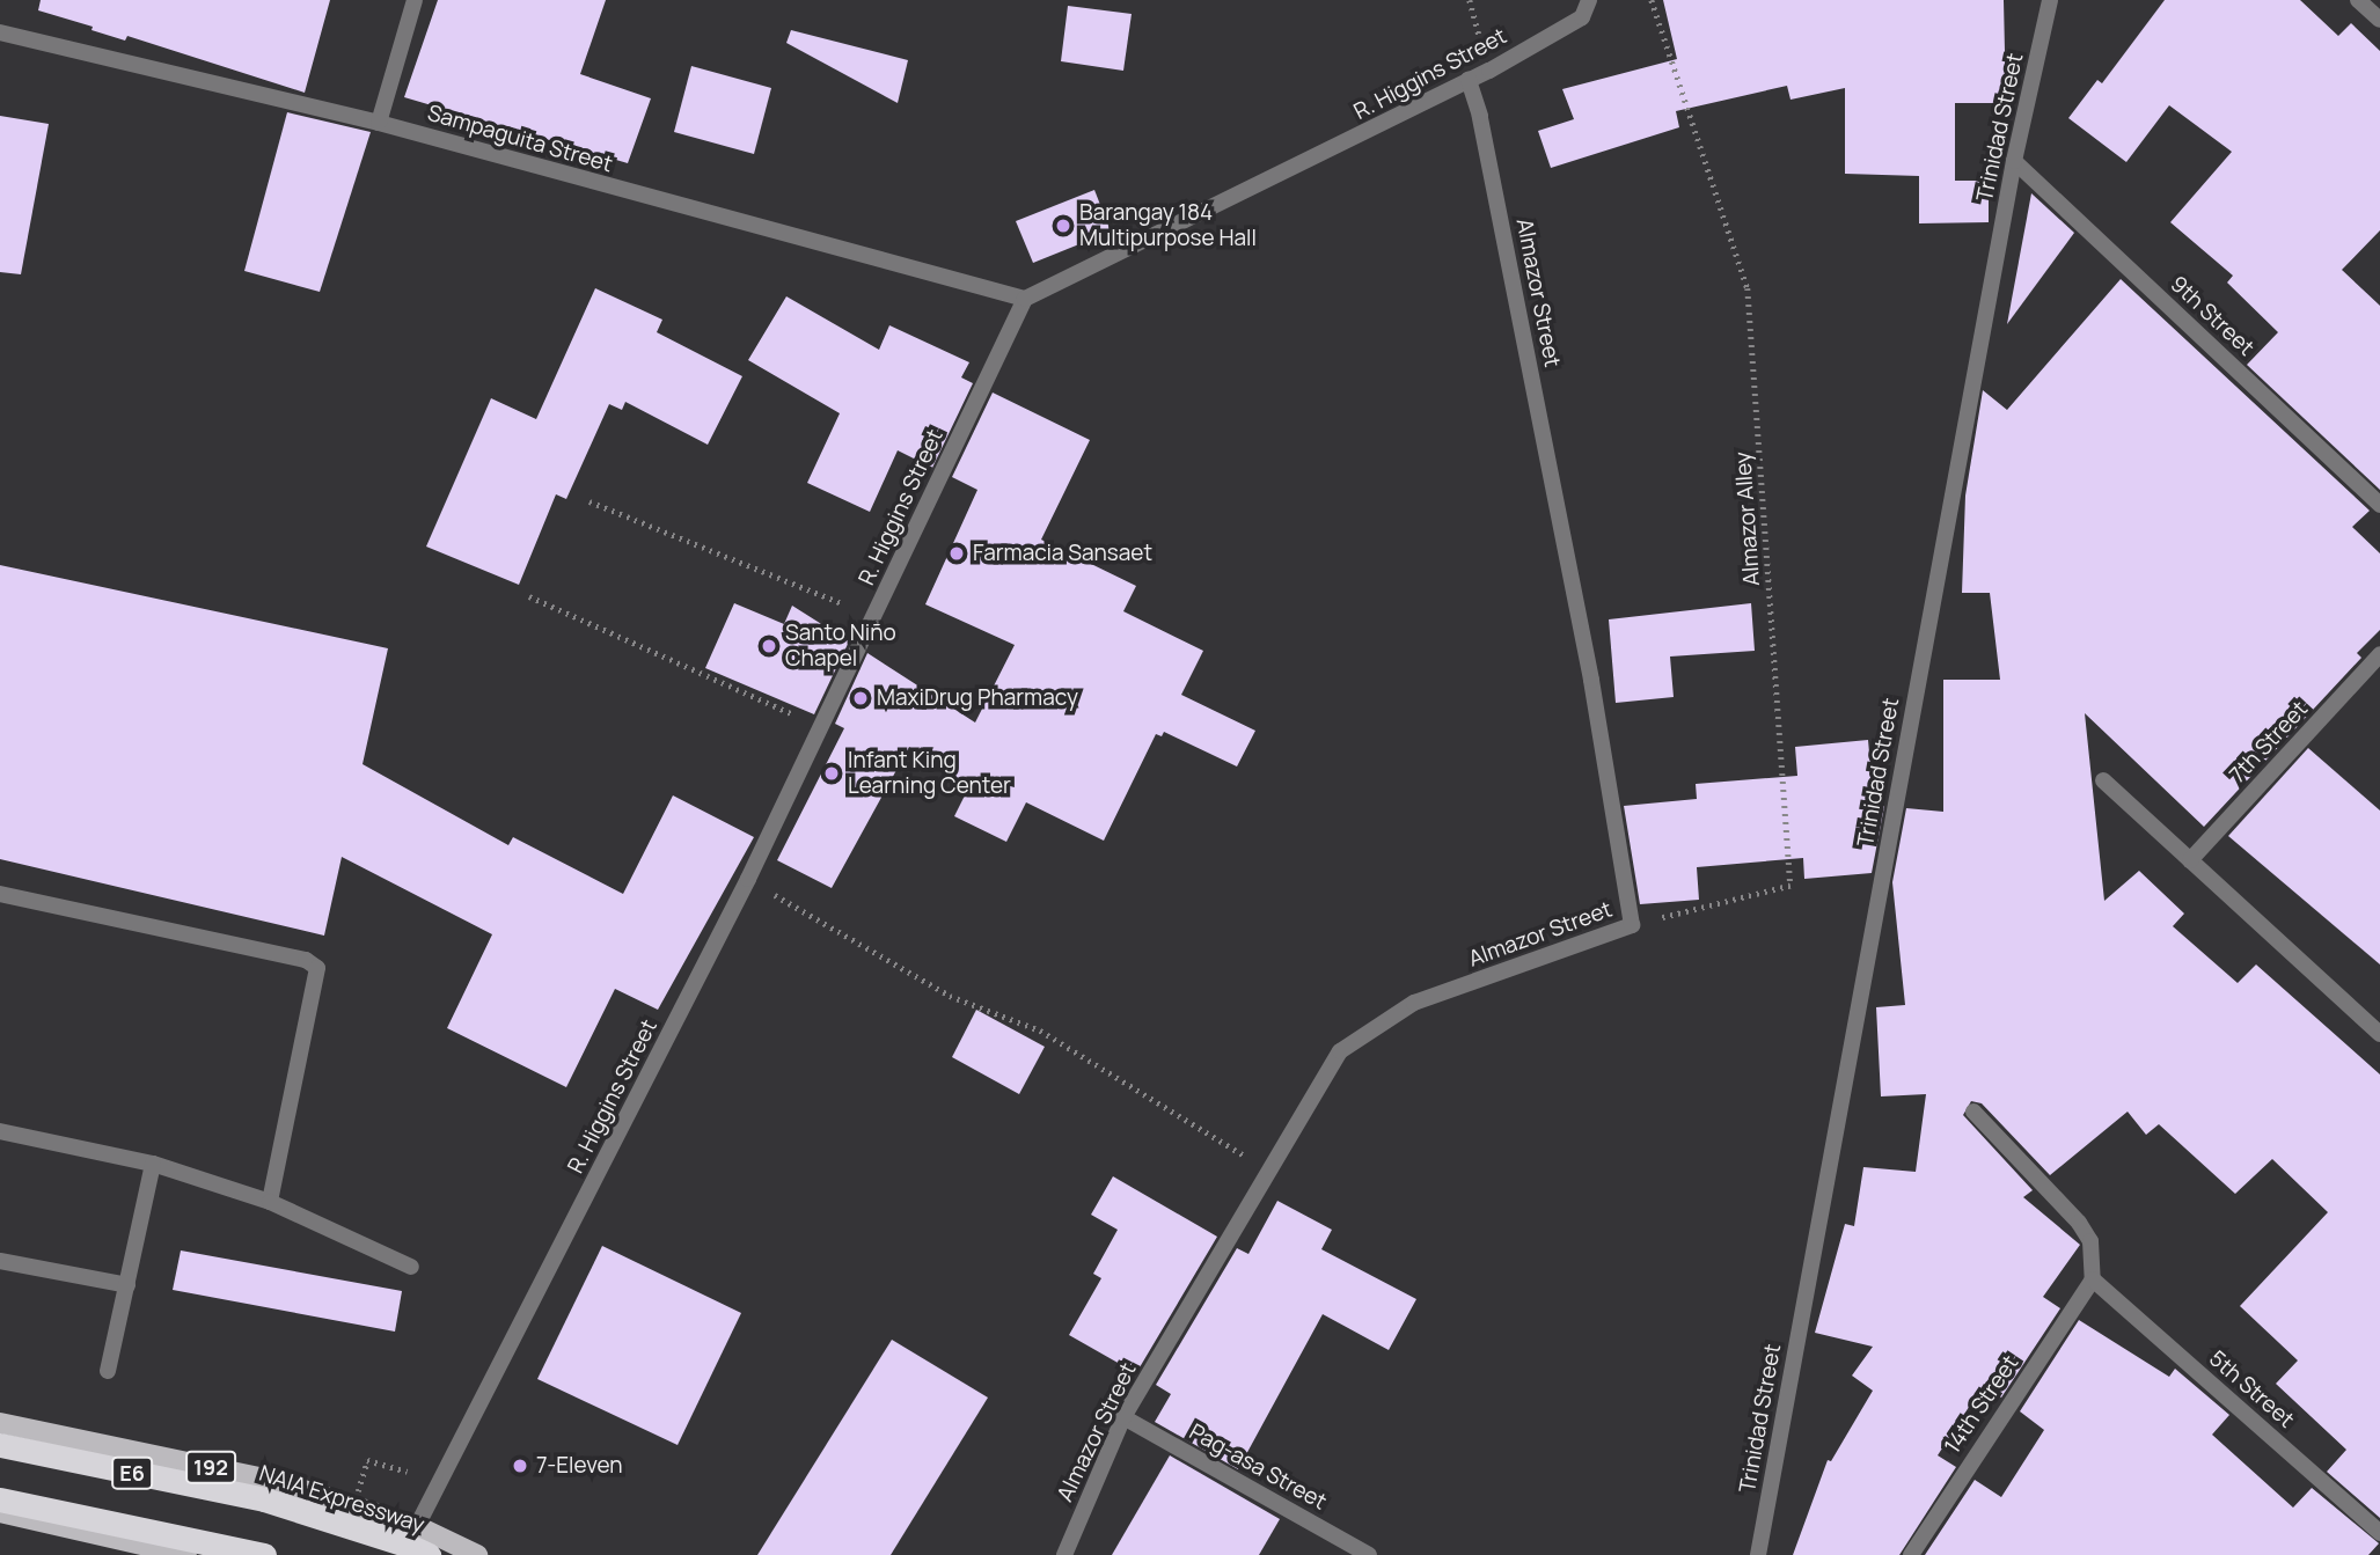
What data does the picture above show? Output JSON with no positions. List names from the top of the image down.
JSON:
{
  "streets": {
    "highway": ["E6", "NAIA Expressway"],
    "main road": ["192"],
    "street": [
      "R. Higgins Street",
      "Trinidad Street",
      "Sampaguita Street",
      "Almazor Street",
      "9th Street",
      "7th Street",
      "5th Street",
      "14th Street",
      "Pag-asa Street"
    ],
    "path": ["Almazor Alley"]
  },
  "crossings": [
    ["R. Higgins Street", "Sampaguita Street"],
    ["R. Higgins Street", "Almazor Street"],
    ["R. Higgins Street", "192"],
    ["Trinidad Street", "9th Street"],
    ["Almazor Street", "Almazor Alley"],
    ["Almazor Street", "Pag-asa Street"],
    ["5th Street", "14th Street"]
  ],
  "places": [
    "Barangay 184 Multipurpose Hall",
    "Farmacia Sansaet",
    "Santo Niño Chapel",
    "MaxiDrug Pharmacy",
    "Infant King Learning Center",
    "7-Eleven"
  ]
}
